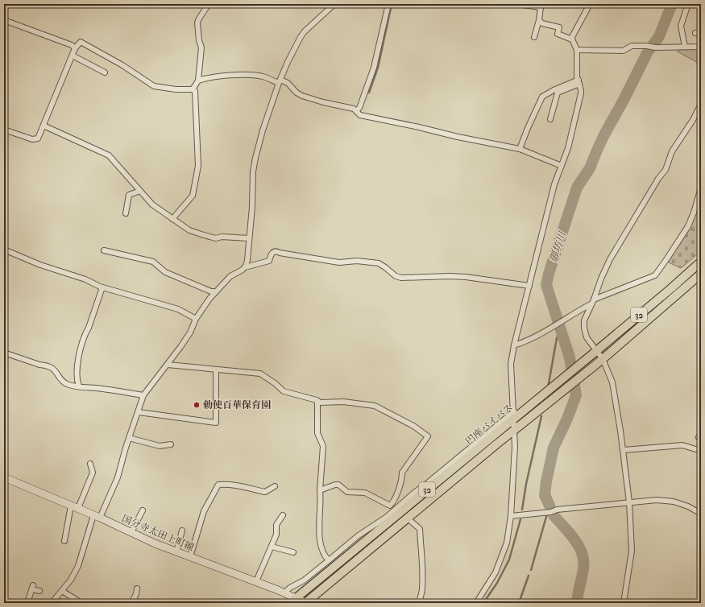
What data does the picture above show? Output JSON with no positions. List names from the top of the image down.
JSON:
{
  "streets": {
    "highway": ["32", "円座バイパス"],
    "main road": ["国分寺太田上町線"]
  },
  "crossings": [
    ["円座バイパス", "国分寺太田上町線"]
  ],
  "water": ["御坊川"],
  "places": ["勅使百華保育園"]
}
